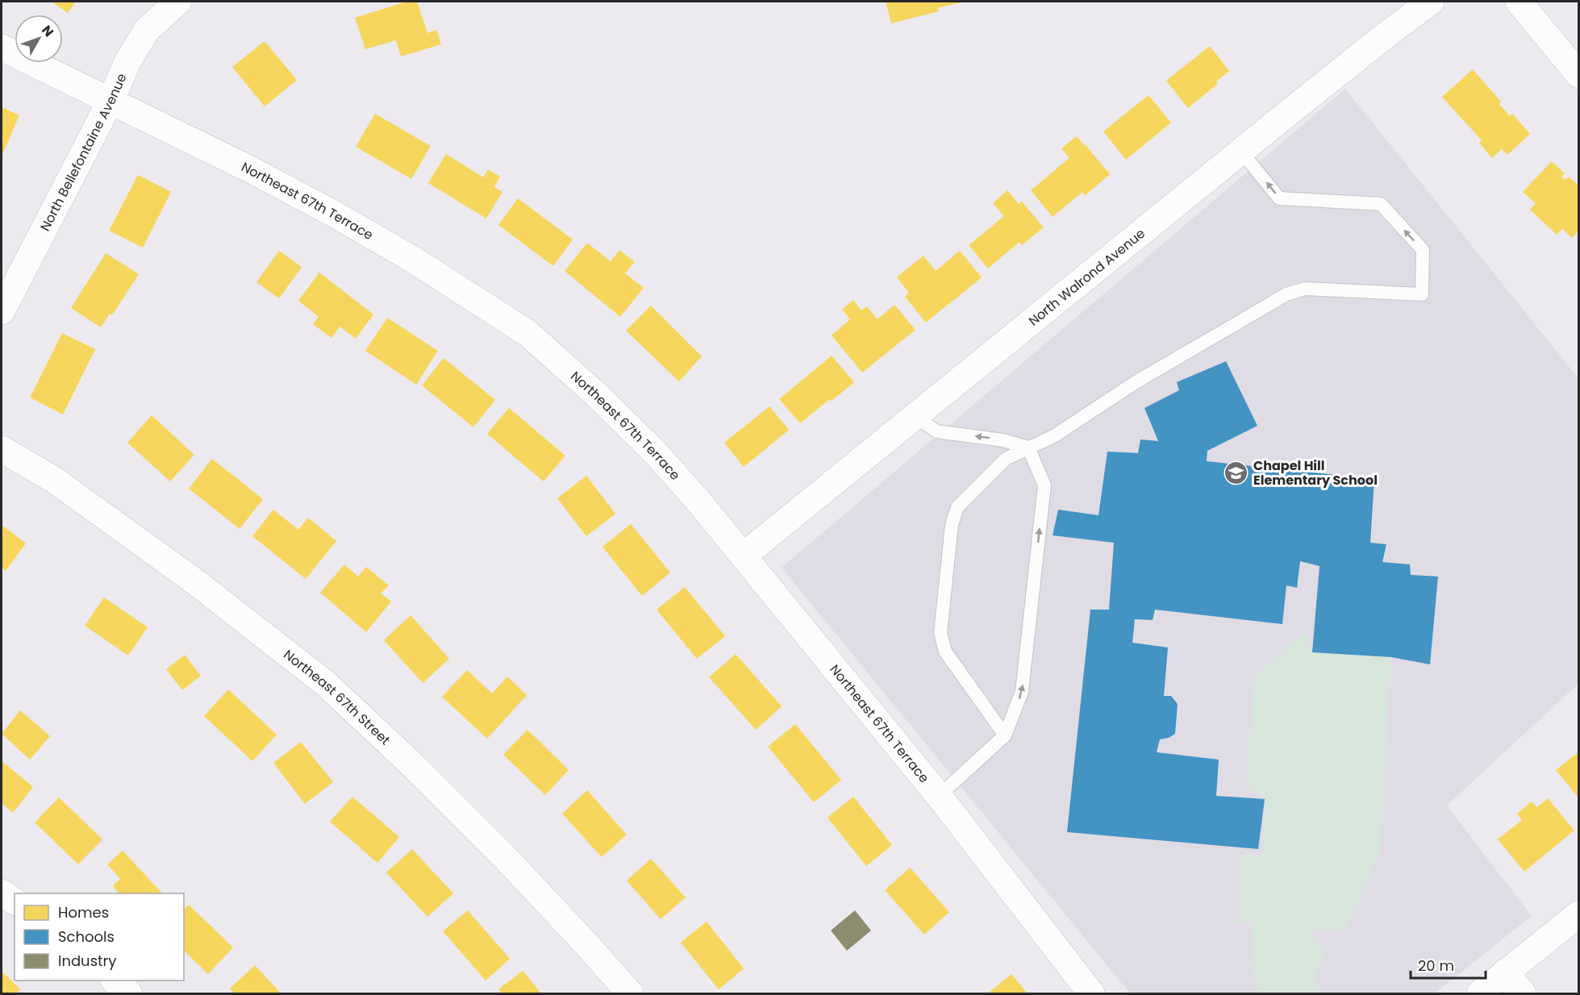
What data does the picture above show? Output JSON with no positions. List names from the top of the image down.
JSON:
{
  "streets": {
    "street": [
      "North Bellefontaine Avenue",
      "Northeast 67th Terrace",
      "North Walrond Avenue",
      "Northeast 67th Street"
    ]
  },
  "crossings": [
    ["North Bellefontaine Avenue", "Northeast 67th Terrace"],
    ["Northeast 67th Terrace", "North Walrond Avenue"]
  ],
  "places": {
    "school or university": ["Chapel Hill Elementary School"]
  },
  "legend": ["Homes", "Schools", "Industry"],
  "scale_bar": "20 m",
  "north": "top right"
}
